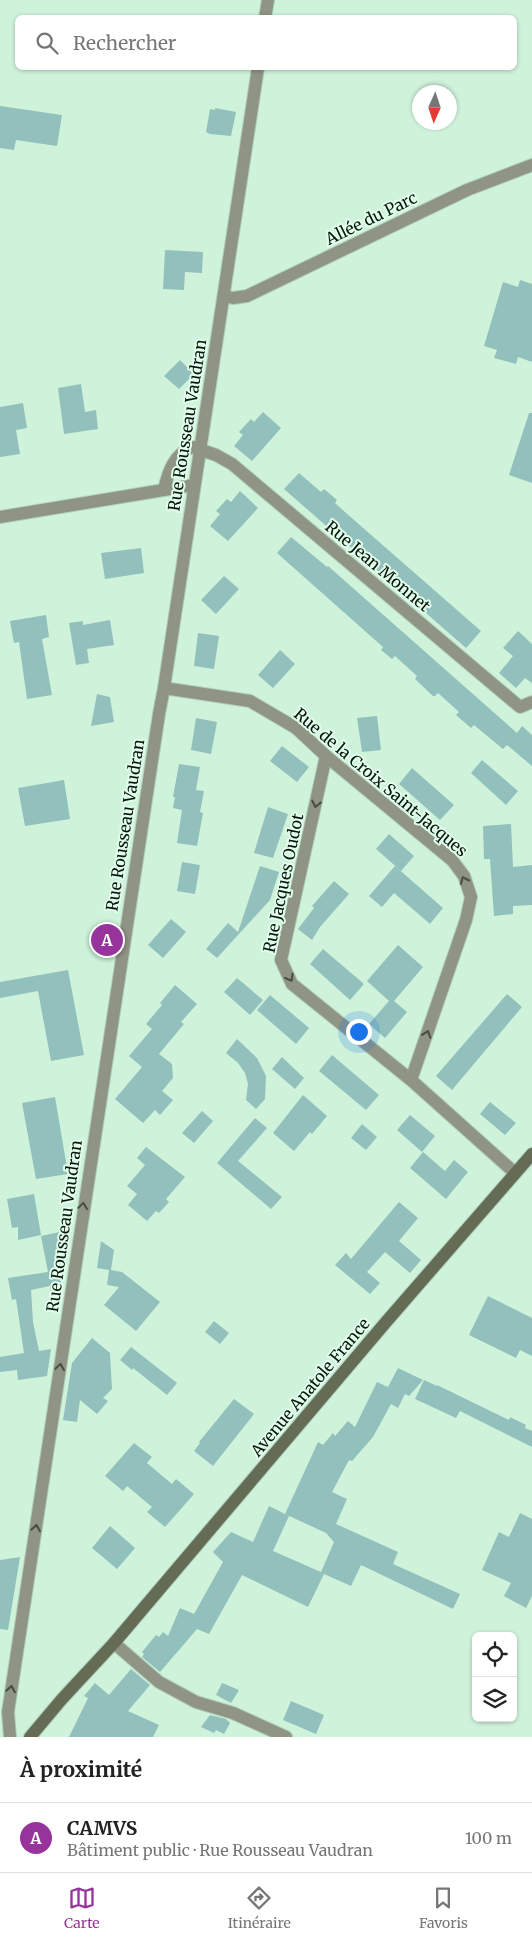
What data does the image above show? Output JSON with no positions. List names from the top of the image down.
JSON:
{
  "streets": {
    "main road": ["Avenue Anatole France"],
    "street": [
      "Allée du Parc",
      "Rue Rousseau Vaudran",
      "Rue Jean Monnet",
      "Rue de la Croix Saint-Jacques",
      "Rue Jacques Oudot"
    ]
  },
  "crossings": [
    ["Allée du Parc", "Rue Rousseau Vaudran"],
    ["Rue Rousseau Vaudran", "Rue Jean Monnet"],
    ["Rue Rousseau Vaudran", "Rue de la Croix Saint-Jacques"],
    ["Rue de la Croix Saint-Jacques", "Rue Jacques Oudot"]
  ],
  "one_way": ["Rue Rousseau Vaudran", "Rue de la Croix Saint-Jacques", "Rue Jacques Oudot"],
  "north": "bottom",
  "page": {
    "search": "Rechercher",
    "pins": "A",
    "heading": "À proximité",
    "list": [
      {
        "mark": "A",
        "name": "CAMVS",
        "note": "Bâtiment public · Rue Rousseau Vaudran",
        "value": "100 m"
      }
    ],
    "nav": ["Carte", "Itinéraire", "Favoris"]
  }
}
